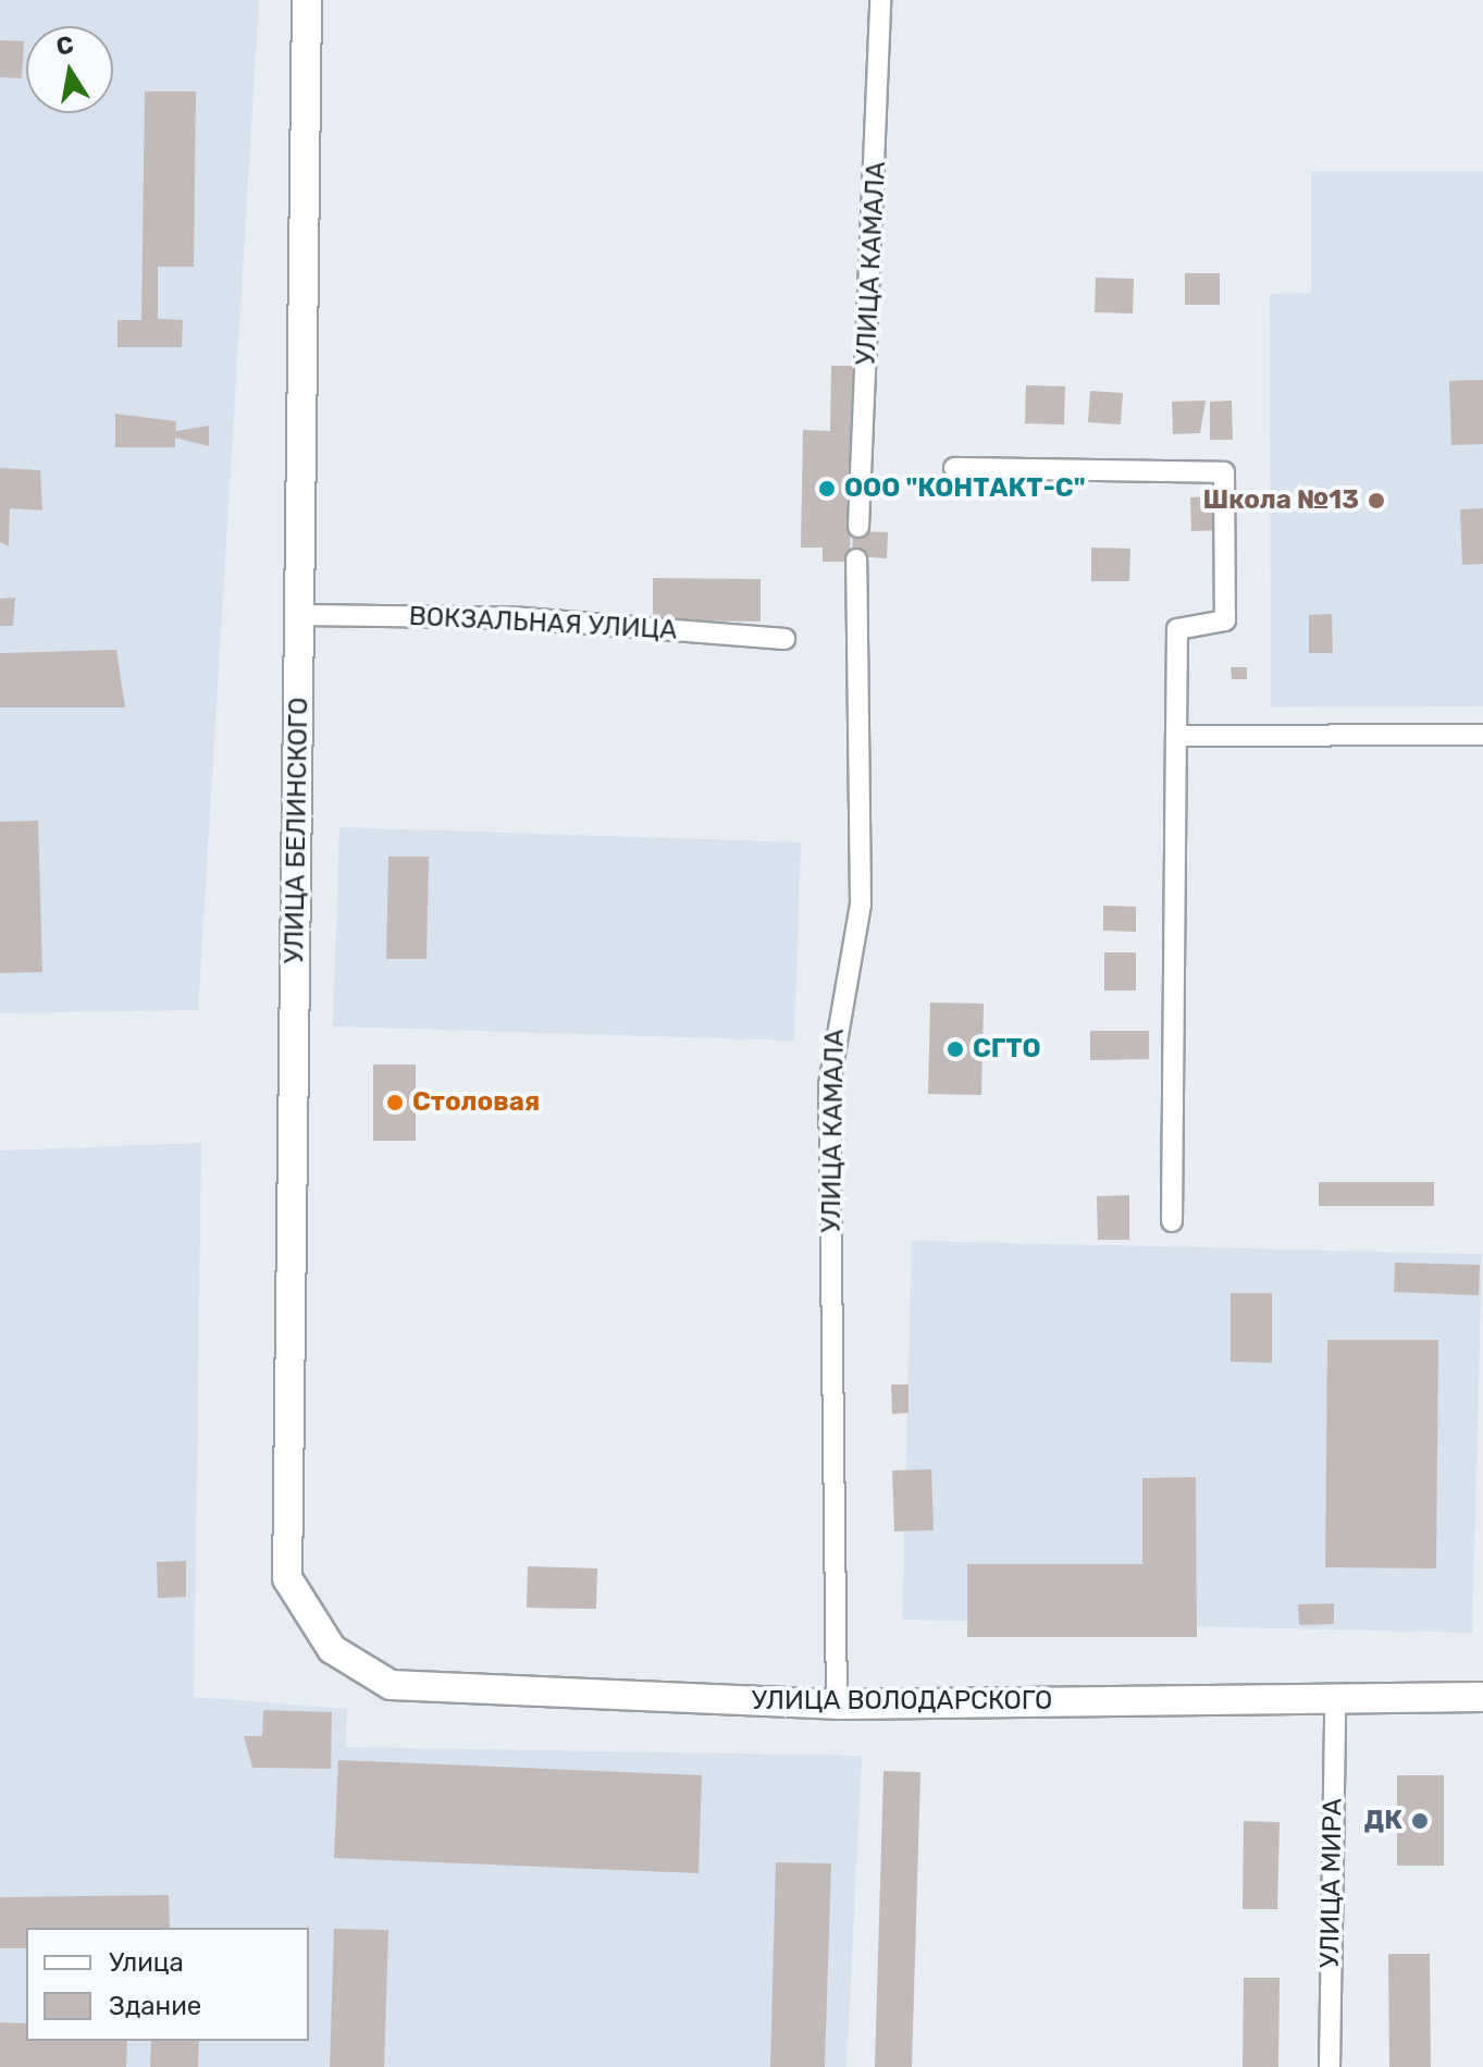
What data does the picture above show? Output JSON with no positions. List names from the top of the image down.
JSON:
{
  "streets": {
    "street": [
      "УЛИЦА КАМАЛА",
      "ВОКЗАЛЬНАЯ УЛИЦА",
      "УЛИЦА БЕЛИНСКОГО",
      "УЛИЦА ВОЛОДАРСКОГО",
      "УЛИЦА МИРА"
    ]
  },
  "crossings": [
    ["УЛИЦА КАМАЛА", "УЛИЦА ВОЛОДАРСКОГО"],
    ["ВОКЗАЛЬНАЯ УЛИЦА", "УЛИЦА БЕЛИНСКОГО"],
    ["УЛИЦА БЕЛИНСКОГО", "УЛИЦА ВОЛОДАРСКОГО"],
    ["УЛИЦА ВОЛОДАРСКОГО", "УЛИЦА МИРА"]
  ],
  "places": [
    "ООО \"КОНТАКТ-С\"",
    "Школа №13",
    "СГТО",
    "Столовая",
    "ДК"
  ],
  "legend": ["Улица", "Здание"],
  "north": "top"
}
